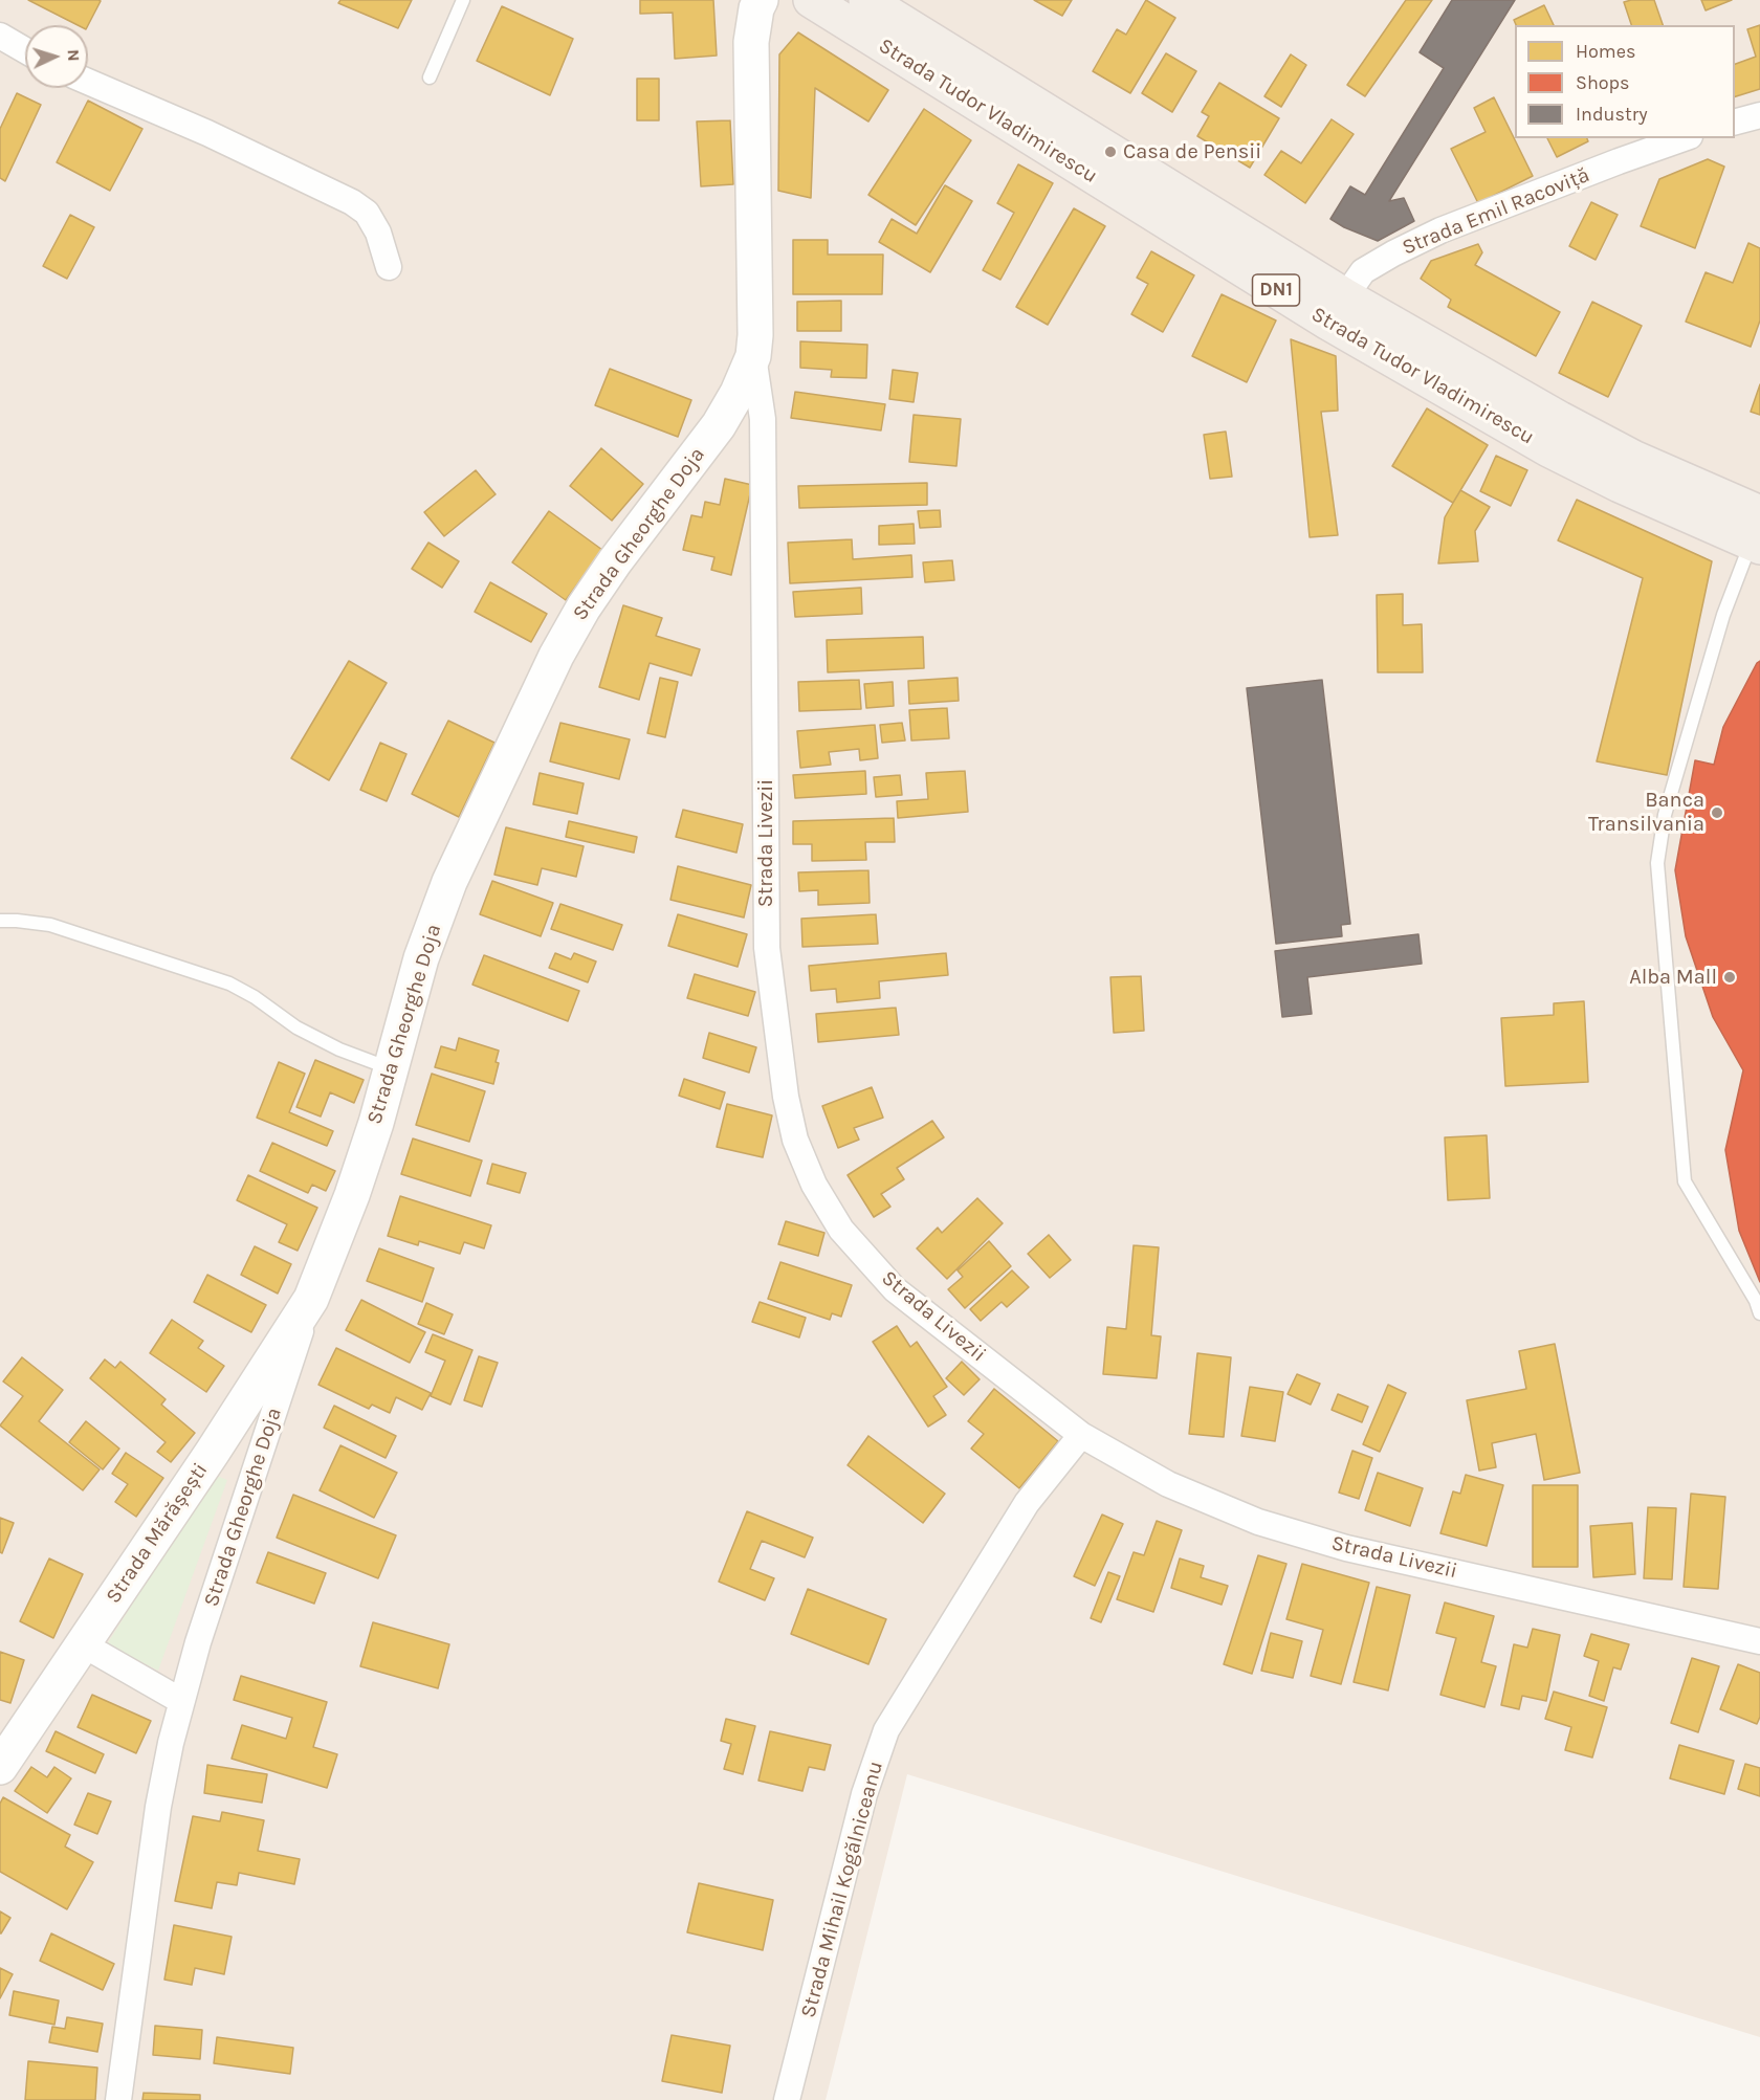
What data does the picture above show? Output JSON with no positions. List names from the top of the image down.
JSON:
{
  "streets": {
    "main road": ["Strada Tudor Vladimirescu", "DN1"],
    "street": [
      "Strada Emil Racoviță",
      "Strada Gheorghe Doja",
      "Strada Livezii",
      "Strada Mărășești",
      "Strada Mihail Kogălniceanu"
    ]
  },
  "crossings": [
    ["Strada Tudor Vladimirescu", "Strada Emil Racoviță"],
    ["Strada Gheorghe Doja", "Strada Livezii"],
    ["Strada Gheorghe Doja", "Strada Mărășești"],
    ["Strada Livezii", "Strada Mihail Kogălniceanu"]
  ],
  "places": ["Casa de Pensii", "Banca Transilvania", "Alba Mall"],
  "legend": ["Homes", "Shops", "Industry"],
  "north": "right"
}
